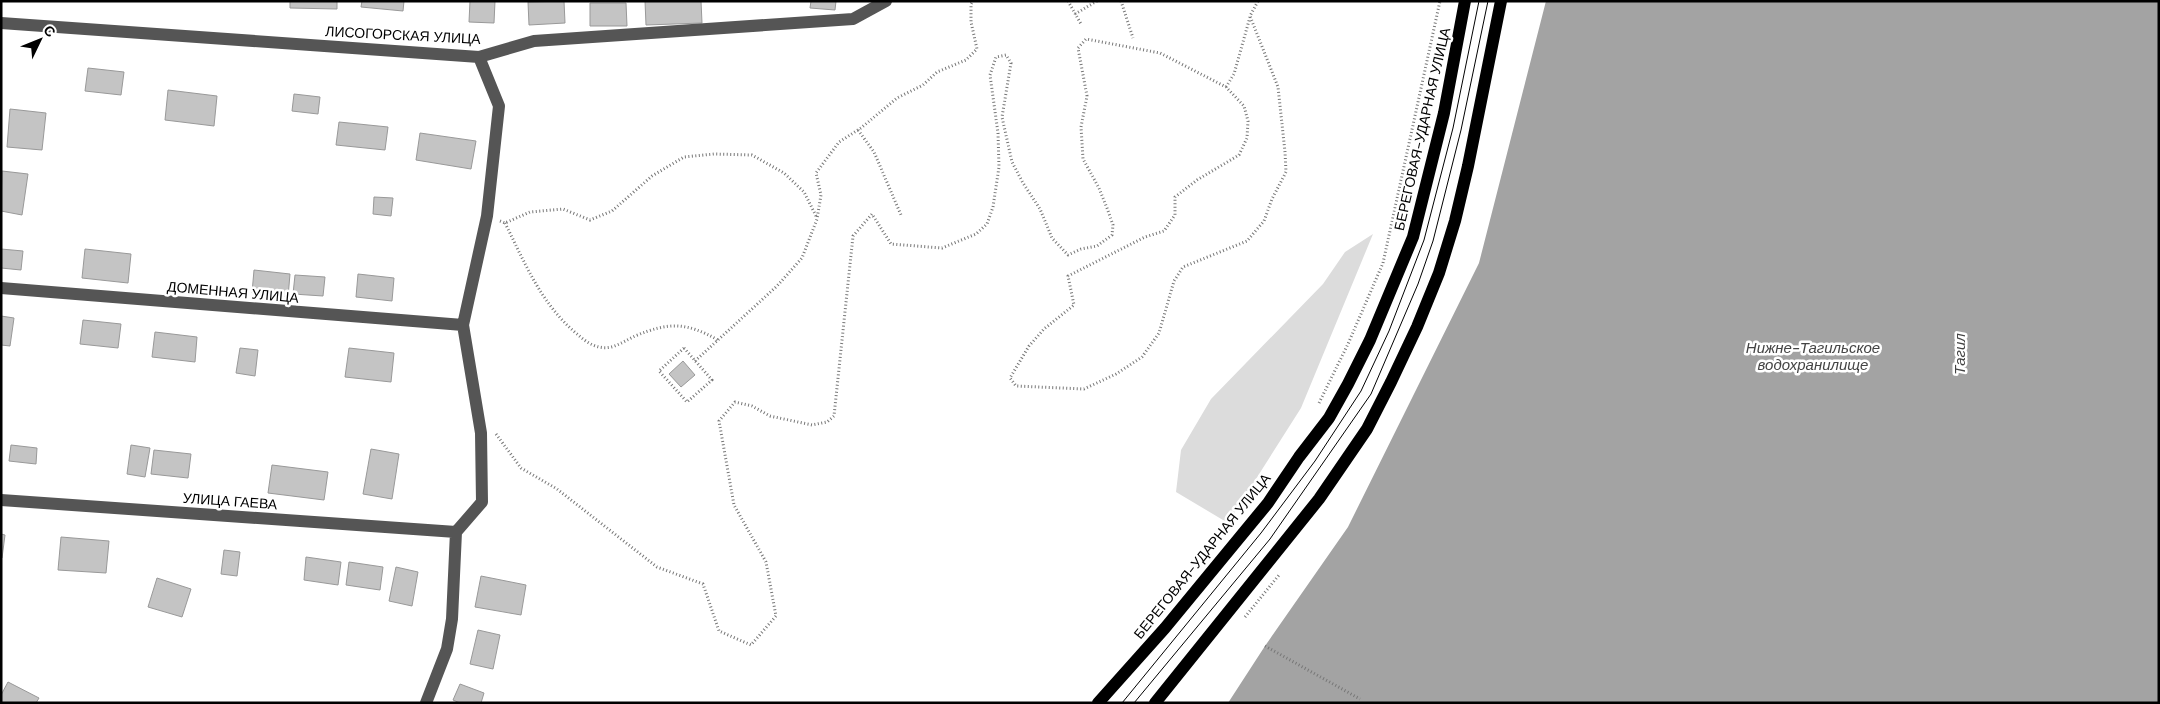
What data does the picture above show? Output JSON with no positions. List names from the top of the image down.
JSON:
{
  "streets": {
    "main road": ["БЕРЕГОВАЯ-УДАРНАЯ УЛИЦА"],
    "street": ["ЛИСОГОРСКАЯ УЛИЦА", "ДОМЕННАЯ УЛИЦА", "УЛИЦА ГАЕВА"]
  },
  "water": ["Нижне-Тагильское водохранилище", "Тагил"],
  "north": "top right"
}
